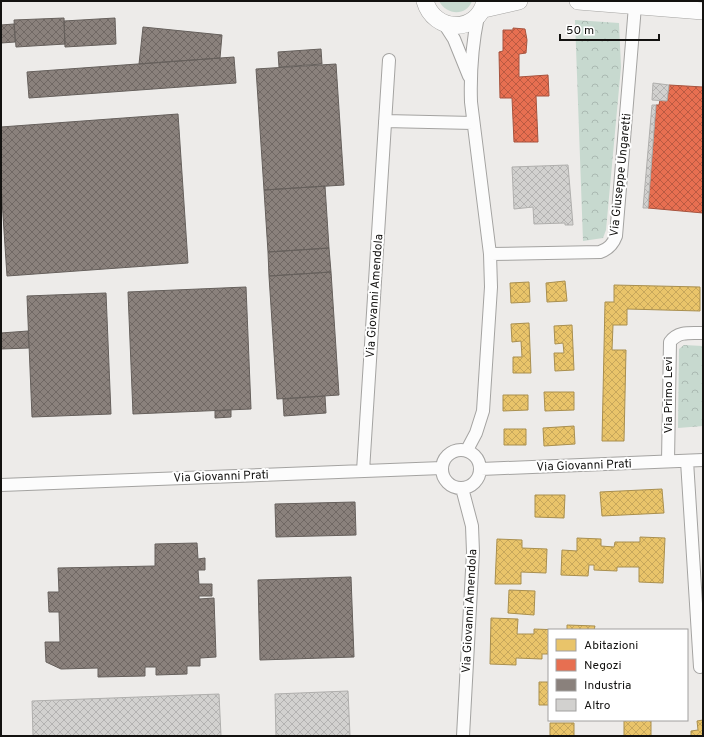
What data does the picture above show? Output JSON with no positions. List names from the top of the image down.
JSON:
{
  "streets": {
    "street": [
      "Via Giuseppe Ungaretti",
      "Via Giovanni Amendola",
      "Via Primo Levi",
      "Via Giovanni Prati"
    ]
  },
  "crossings": [
    ["Via Giovanni Amendola", "Via Giovanni Prati"],
    ["Via Primo Levi", "Via Giovanni Prati"]
  ],
  "legend": [
    "Abitazioni",
    "Negozi",
    "Industria",
    "Altro"
  ],
  "scale_bar": "50 m"
}
